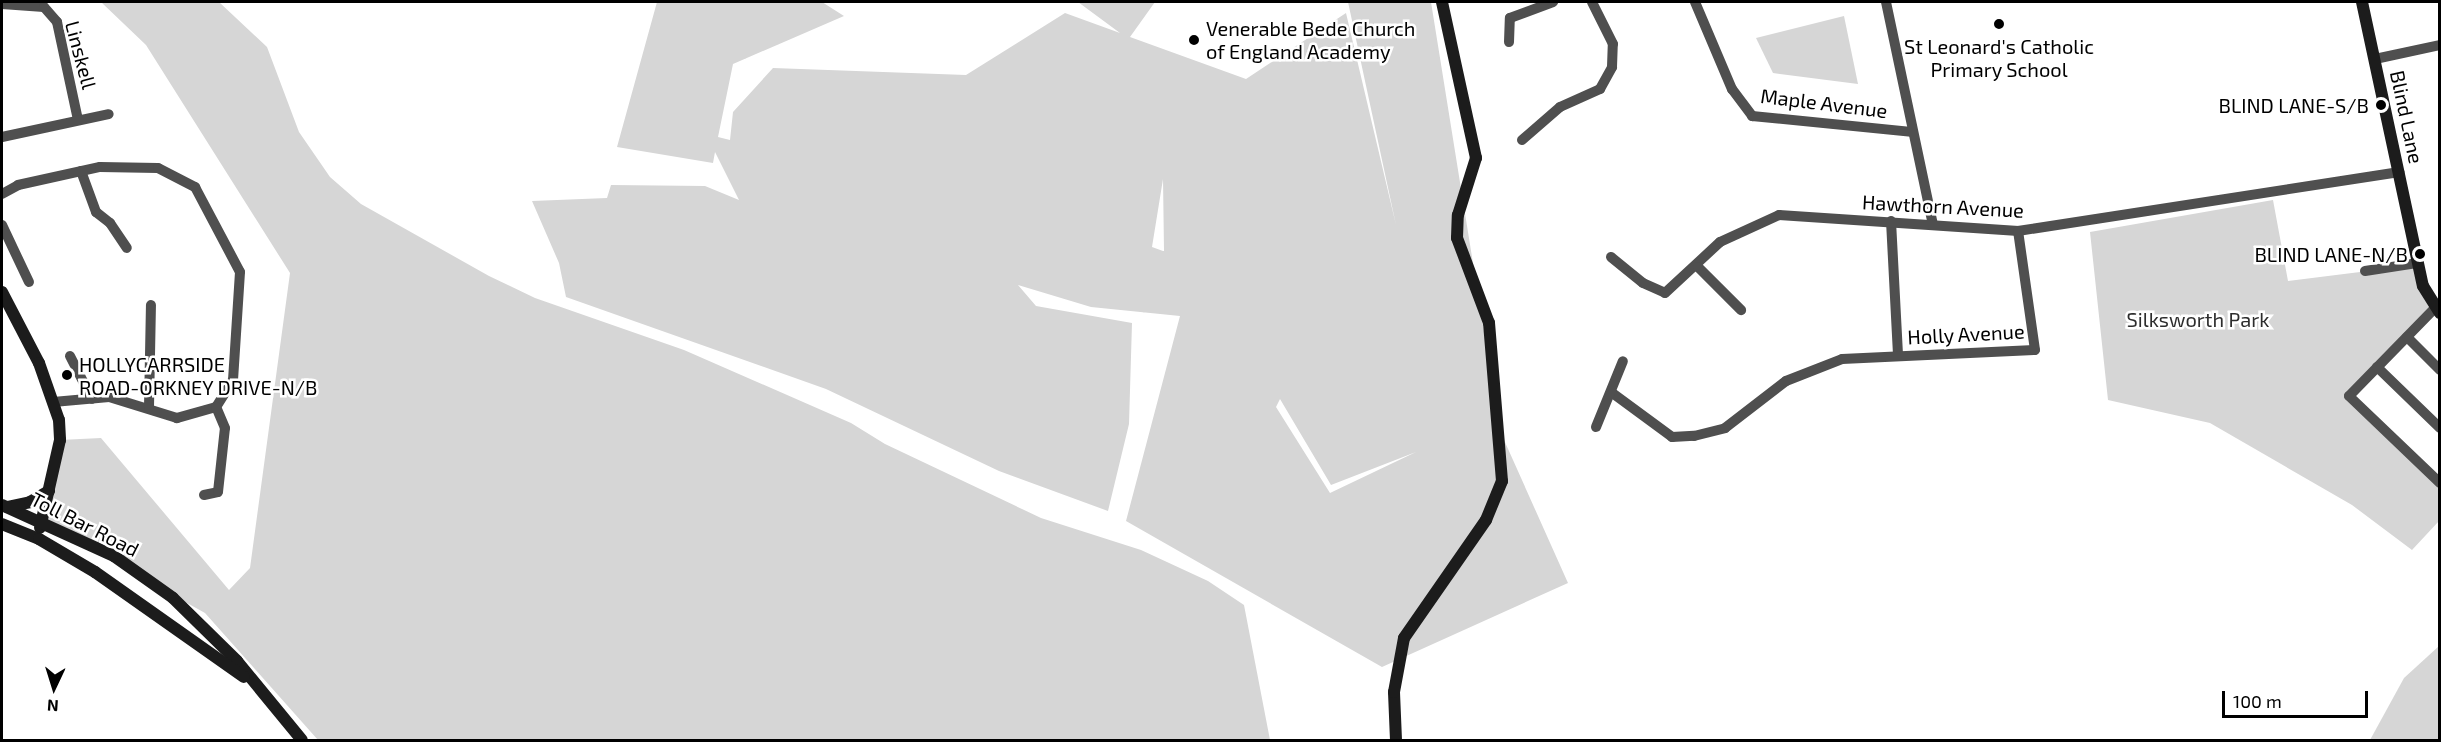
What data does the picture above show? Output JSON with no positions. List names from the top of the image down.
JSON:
{
  "streets": {
    "street": [
      "Linskell",
      "Maple Avenue",
      "Blind Lane",
      "Hawthorn Avenue",
      "Holly Avenue",
      "Toll Bar Road"
    ]
  },
  "crossings": [
    ["Blind Lane", "Hawthorn Avenue"],
    ["Hawthorn Avenue", "Holly Avenue"]
  ],
  "parks": ["Silksworth Park"],
  "places": [
    "St Leonard's Catholic Primary School",
    "Venerable Bede Church of England Academy",
    "BLIND LANE-S/B",
    "BLIND LANE-N/B",
    "HOLLYCARRSIDE ROAD-ORKNEY DRIVE-N/B"
  ],
  "scale_bar": "100 m",
  "north": "bottom"
}
